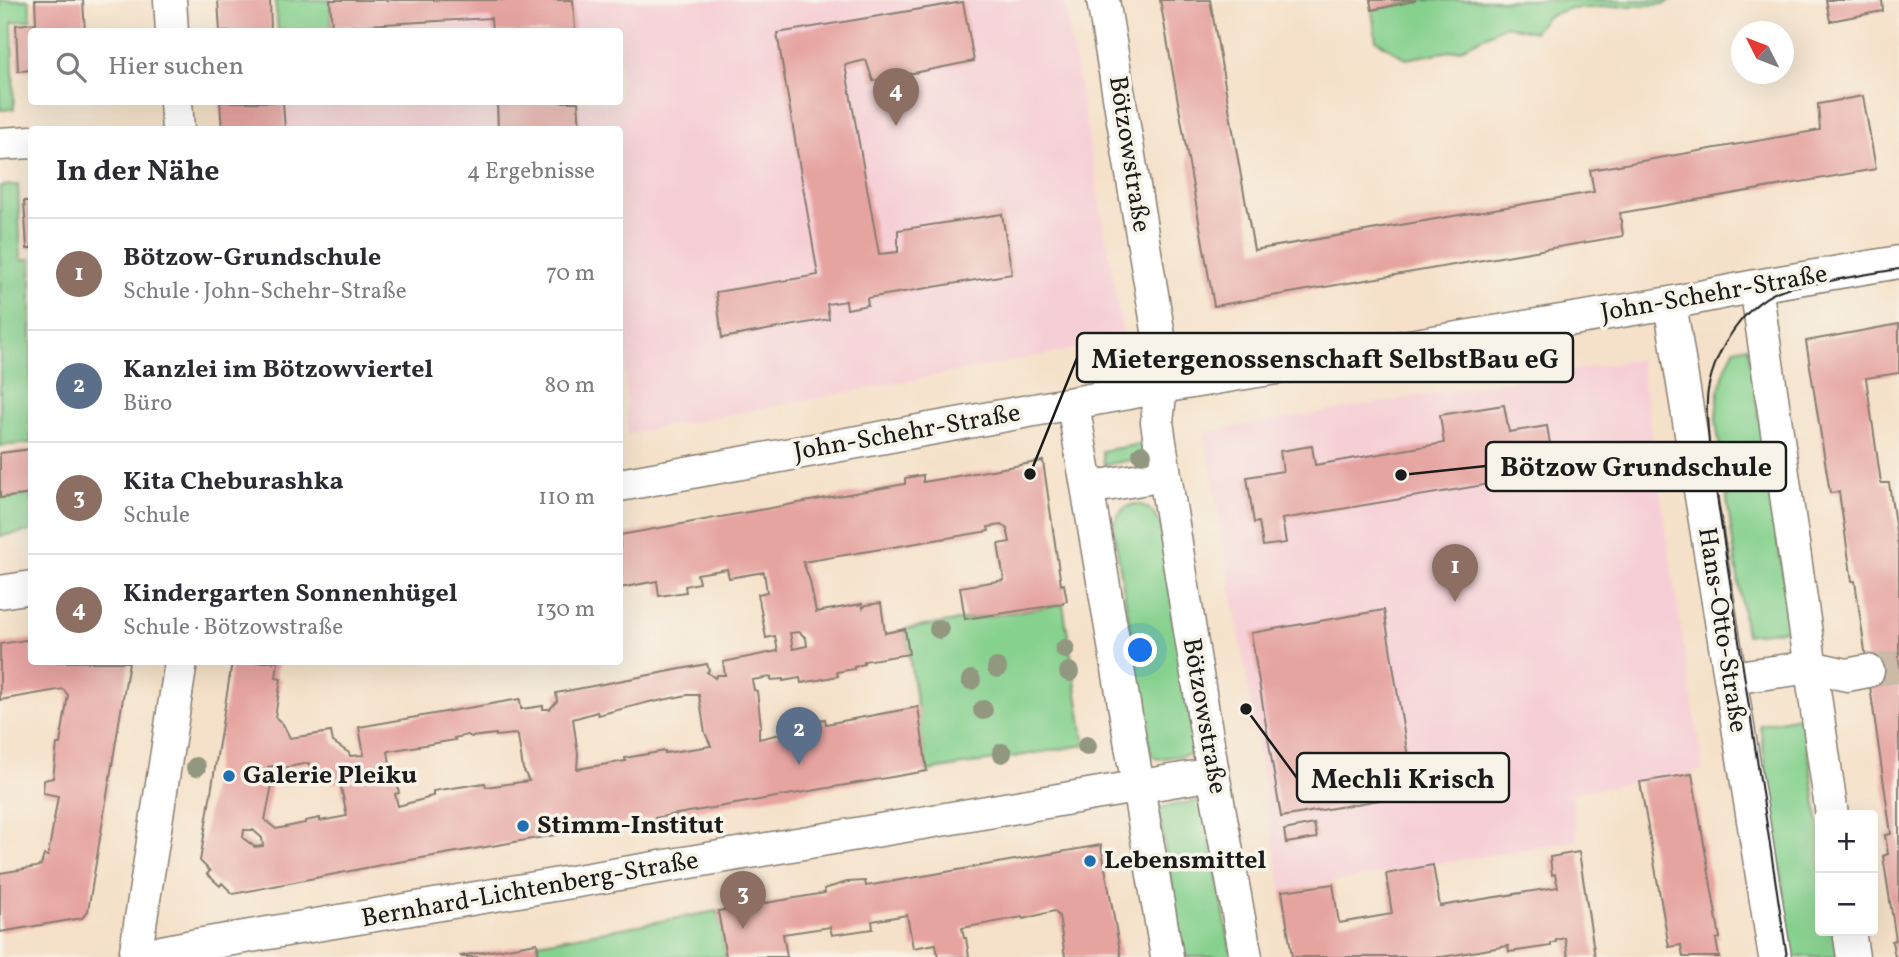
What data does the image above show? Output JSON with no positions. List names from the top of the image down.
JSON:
{
  "streets": {
    "street": [
      "Bötzowstraße",
      "John-Schehr-Straße",
      "Hans-Otto-Straße",
      "Bernhard-Lichtenberg-Straße"
    ]
  },
  "crossings": [
    ["Bötzowstraße", "John-Schehr-Straße"],
    ["Bötzowstraße", "Bernhard-Lichtenberg-Straße"],
    ["John-Schehr-Straße", "Hans-Otto-Straße"]
  ],
  "places": [
    "Mietergenossenschaft SelbstBau eG",
    "Bötzow Grundschule",
    "Mechli Krisch",
    "Galerie Pleiku",
    "Stimm-Institut",
    "Lebensmittel"
  ],
  "north": "top left",
  "page": {
    "search": "Hier suchen",
    "pins": [
      "4",
      "1",
      "2",
      "3"
    ],
    "heading": ["In der Nähe", "4 Ergebnisse"],
    "list": [
      {
        "mark": "1",
        "name": "Bötzow-Grundschule",
        "note": "Schule · John-Schehr-Straße",
        "value": "70 m"
      },
      {
        "mark": "2",
        "name": "Kanzlei im Bötzowviertel",
        "note": "Büro",
        "value": "80 m"
      },
      {
        "mark": "3",
        "name": "Kita Cheburashka",
        "note": "Schule",
        "value": "110 m"
      },
      {
        "mark": "4",
        "name": "Kindergarten Sonnenhügel",
        "note": "Schule · Bötzowstraße",
        "value": "130 m"
      }
    ],
    "map_buttons": ["+", "−"]
  }
}
